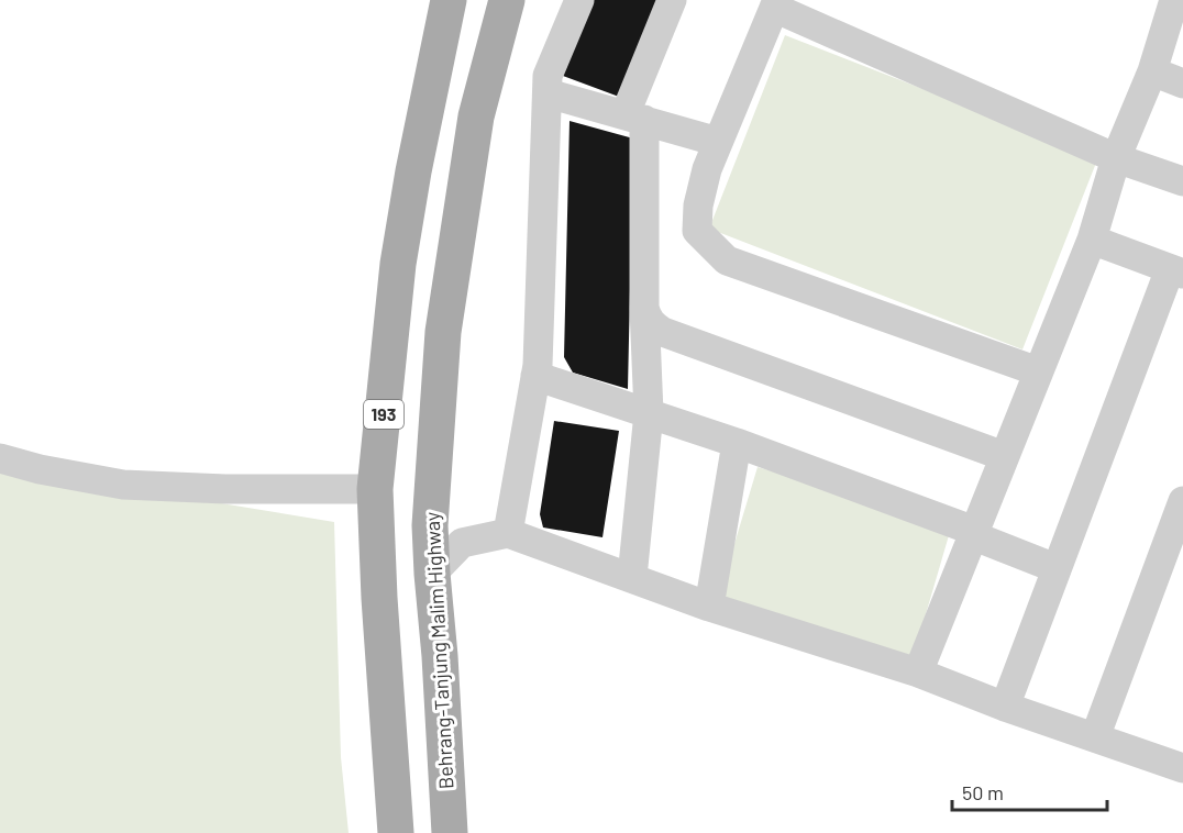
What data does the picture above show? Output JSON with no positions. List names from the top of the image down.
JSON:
{
  "streets": {
    "main road": ["193", "Behrang-Tanjung Malim Highway"]
  },
  "scale_bar": "50 m"
}
